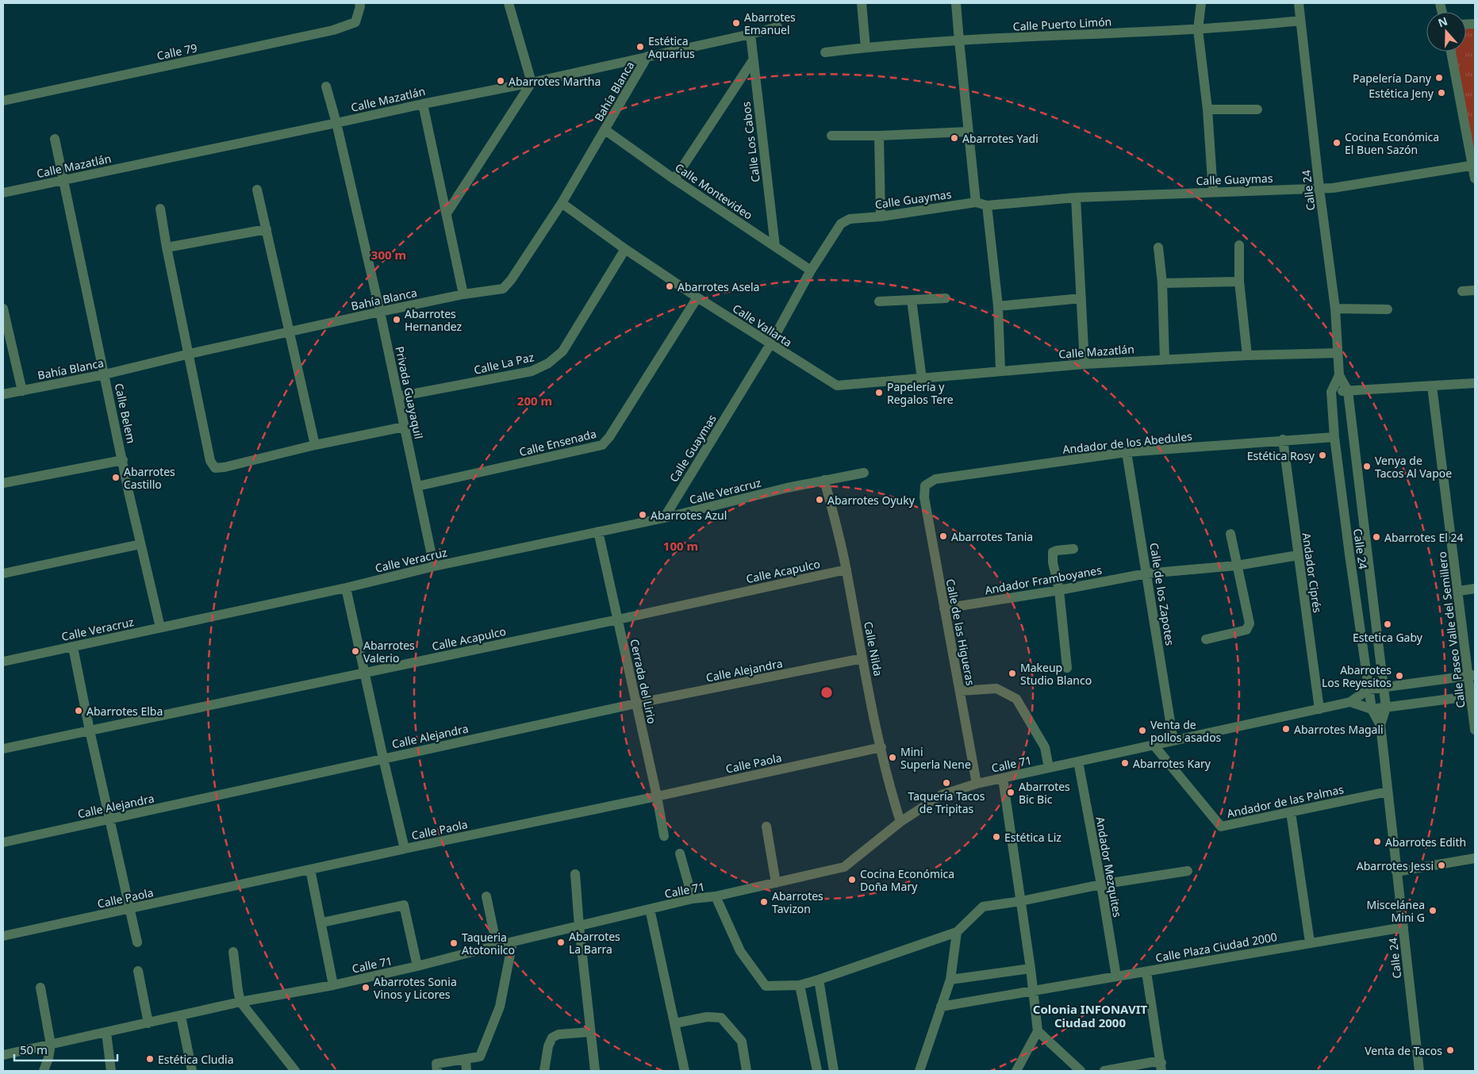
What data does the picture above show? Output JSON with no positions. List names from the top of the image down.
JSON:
{
  "streets": {
    "street": [
      "Calle Puerto Limón",
      "Calle 79",
      "Bahía Blanca",
      "Calle Mazatlán",
      "Calle Los Cabos",
      "Calle Guaymas",
      "Calle 24",
      "Calle Montevideo",
      "Calle Vallarta",
      "Calle La Paz",
      "Privada Guayaquil",
      "Calle Belem",
      "Calle Ensenada",
      "Andador de los Abedules",
      "Calle Veracruz",
      "Calle Acapulco",
      "Andador Ciprés",
      "Andador Framboyanes",
      "Calle de los Zapotes",
      "Calle Paseo Valle del Semillero",
      "Calle de las Higueras",
      "Calle Nilda",
      "Calle Alejandra",
      "Cerrada del Lirio",
      "Calle Paola",
      "Calle 71",
      "Andador de las Palmas",
      "Andador Mezquites",
      "Calle Plaza Ciudad 2000"
    ]
  },
  "crossings": [
    ["Calle Puerto Limón", "Calle 24"],
    ["Bahía Blanca", "Calle Mazatlán"],
    ["Bahía Blanca", "Calle Montevideo"],
    ["Bahía Blanca", "Calle Vallarta"],
    ["Bahía Blanca", "Privada Guayaquil"],
    ["Bahía Blanca", "Calle Belem"],
    ["Calle Mazatlán", "Calle Los Cabos"],
    ["Calle Mazatlán", "Calle 24"],
    ["Calle Mazatlán", "Calle Vallarta"],
    ["Calle Mazatlán", "Privada Guayaquil"],
    ["Calle Mazatlán", "Calle Belem"],
    ["Calle Los Cabos", "Calle Montevideo"],
    ["Calle Guaymas", "Calle 24"],
    ["Calle Guaymas", "Calle Montevideo"],
    ["Calle Guaymas", "Calle Vallarta"],
    ["Calle Guaymas", "Calle Veracruz"],
    ["Calle 24", "Andador de los Abedules"],
    ["Calle 24", "Calle 71"],
    ["Calle 24", "Andador de las Palmas"],
    ["Calle 24", "Calle Plaza Ciudad 2000"],
    ["Calle Vallarta", "Calle La Paz"],
    ["Calle Vallarta", "Calle Ensenada"],
    ["Calle La Paz", "Privada Guayaquil"],
    ["Privada Guayaquil", "Calle Ensenada"],
    ["Privada Guayaquil", "Calle Veracruz"],
    ["Calle Belem", "Calle Veracruz"],
    ["Andador de los Abedules", "Andador Ciprés"],
    ["Andador de los Abedules", "Calle de los Zapotes"],
    ["Andador de los Abedules", "Calle de las Higueras"],
    ["Calle Veracruz", "Calle Nilda"],
    ["Calle Veracruz", "Cerrada del Lirio"],
    ["Calle Acapulco", "Calle Nilda"],
    ["Calle Acapulco", "Cerrada del Lirio"],
    ["Andador Ciprés", "Andador Framboyanes"],
    ["Andador Ciprés", "Calle 71"],
    ["Andador Framboyanes", "Calle de los Zapotes"],
    ["Andador Framboyanes", "Calle de las Higueras"],
    ["Calle de los Zapotes", "Calle 71"],
    ["Calle de las Higueras", "Calle 71"],
    ["Calle Nilda", "Calle Alejandra"],
    ["Calle Nilda", "Calle Paola"],
    ["Calle Nilda", "Calle 71"],
    ["Calle Alejandra", "Cerrada del Lirio"],
    ["Cerrada del Lirio", "Calle Paola"],
    ["Calle 71", "Andador de las Palmas"],
    ["Calle 71", "Andador Mezquites"],
    ["Andador Mezquites", "Calle Plaza Ciudad 2000"]
  ],
  "districts": ["Colonia INFONAVIT Ciudad 2000"],
  "places": [
    "Abarrotes Emanuel",
    "Estética Aquarius",
    "Papelería Dany",
    "Abarrotes Martha",
    "Estética Jeny",
    "Abarrotes Yadi",
    "Cocina Económica El Buen Sazón",
    "Abarrotes Asela",
    "Abarrotes Hernandez",
    "Papelería y Regalos Tere",
    "Estética Rosy",
    "Venya de Tacos Al Vapoe",
    "Abarrotes Castillo",
    "Abarrotes Oyuky",
    "Abarrotes Azul",
    "Abarrotes Tania",
    "Abarrotes El 24",
    "Estetica Gaby",
    "Abarrotes Valerio",
    "Makeup Studio Blanco",
    "Abarrotes Los Reyesitos",
    "Abarrotes Elba",
    "Abarrotes Magali",
    "Venta de pollos asados",
    "Mini Superla Nene",
    "Abarrotes Kary",
    "Taquería Tacos de Tripitas",
    "Abarrotes Bic Bic",
    "Estética Liz",
    "Abarrotes Edith",
    "Abarrotes Jessi",
    "Cocina Económica Doña Mary",
    "Abarrotes Tavizon",
    "Miscelánea Mini G",
    "Abarrotes La Barra",
    "Taqueria Atotonilco",
    "Abarrotes Sonia Vinos y Licores",
    "Venta de Tacos",
    "Estética Cludia"
  ],
  "scale_bar": "50 m",
  "north": "top",
  "rings": ["300 m", "200 m", "100 m"]
}
